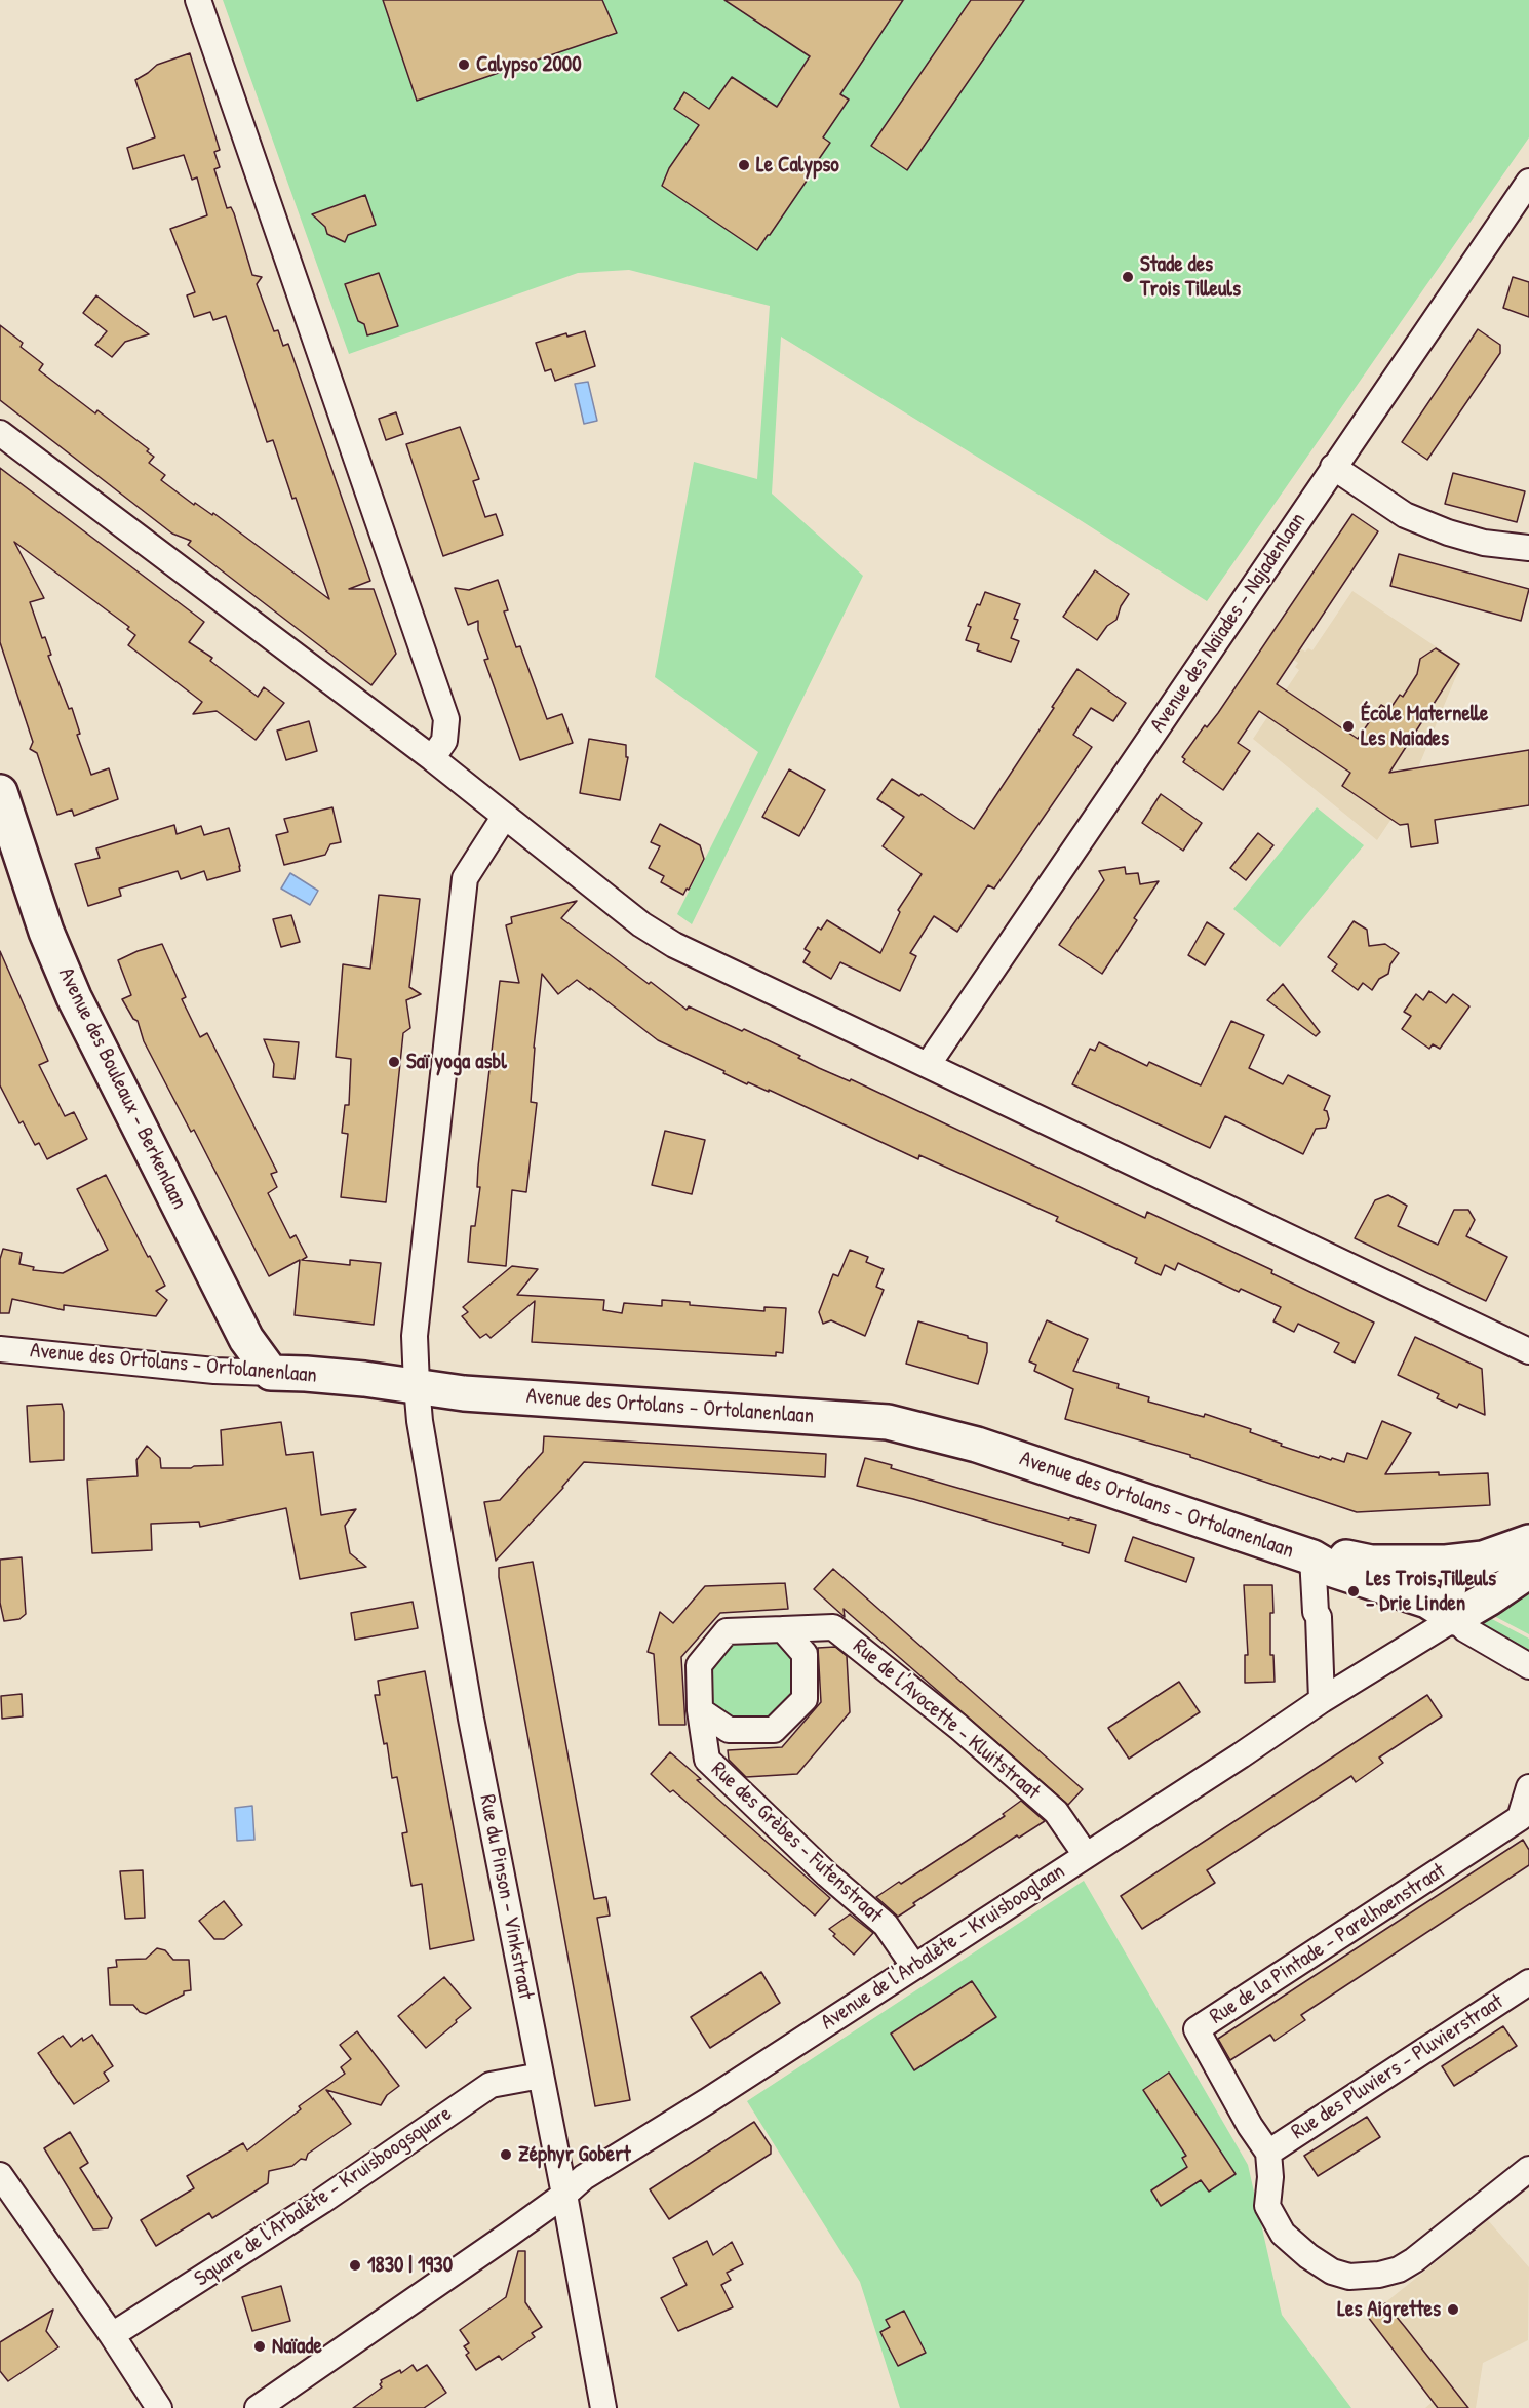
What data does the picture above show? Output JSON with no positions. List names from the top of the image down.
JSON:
{
  "streets": {
    "street": [
      "Avenue des Naïades - Najadenlaan",
      "Avenue des Bouleaux - Berkenlaan",
      "Avenue des Ortolans - Ortolanenlaan",
      "Rue de l'Avocette - Kluitstraat",
      "Rue des Grèbes - Futenstraat",
      "Rue du Pinson - Vinkstraat",
      "Rue de la Pintade - Parelhoenstraat",
      "Avenue de l'Arbalète - Kruisbooglaan",
      "Rue des Pluviers - Pluvierstraat",
      "Square de l'Arbalète - Kruisboogsquare"
    ]
  },
  "crossings": [
    ["Avenue des Bouleaux - Berkenlaan", "Avenue des Ortolans - Ortolanenlaan"],
    ["Avenue des Ortolans - Ortolanenlaan", "Rue du Pinson - Vinkstraat"],
    ["Avenue des Ortolans - Ortolanenlaan", "Avenue de l'Arbalète - Kruisbooglaan"],
    ["Rue de l'Avocette - Kluitstraat", "Rue des Grèbes - Futenstraat"],
    ["Rue de l'Avocette - Kluitstraat", "Avenue de l'Arbalète - Kruisbooglaan"],
    ["Rue des Grèbes - Futenstraat", "Avenue de l'Arbalète - Kruisbooglaan"],
    ["Rue du Pinson - Vinkstraat", "Avenue de l'Arbalète - Kruisbooglaan"],
    ["Rue du Pinson - Vinkstraat", "Square de l'Arbalète - Kruisboogsquare"],
    ["Rue de la Pintade - Parelhoenstraat", "Rue des Pluviers - Pluvierstraat"]
  ],
  "places": [
    "Calypso 2000",
    "Le Calypso",
    "Stade des Trois Tilleuls",
    "École Maternelle Les Naiades",
    "Saï yoga asbl",
    "Les Trois Tilleuls - Drie Linden",
    "Zéphyr Gobert",
    "1830 | 1930",
    "Les Aigrettes",
    "Naïade"
  ]
}
